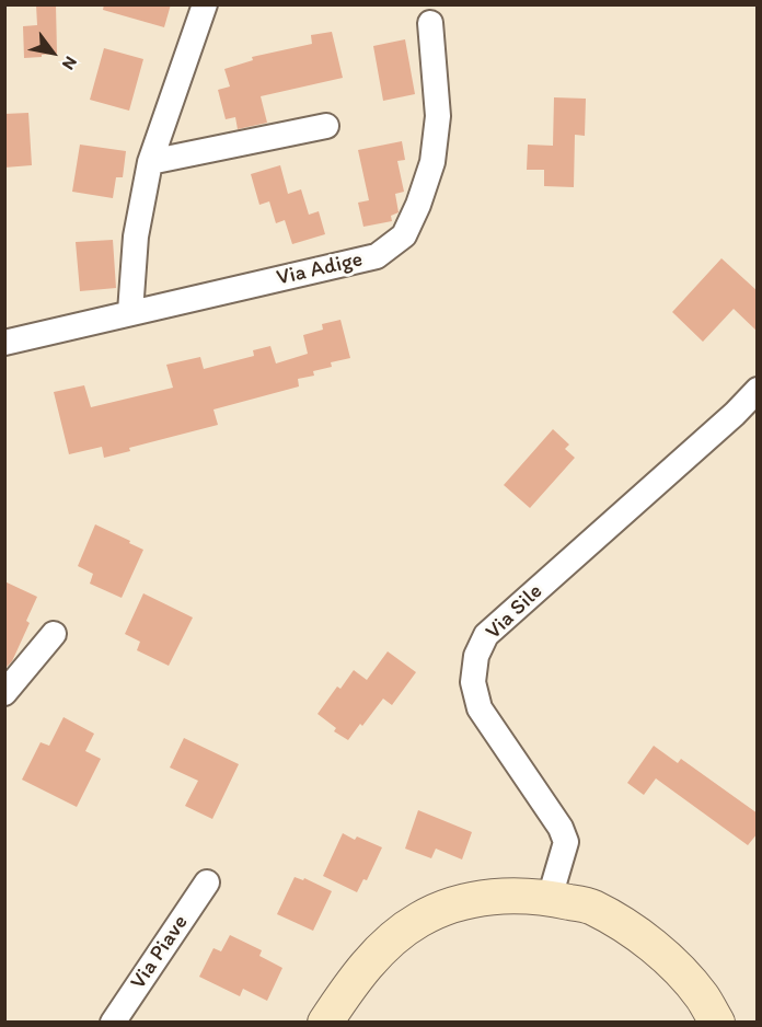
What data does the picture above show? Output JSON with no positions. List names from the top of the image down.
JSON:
{
  "streets": {
    "street": ["Via Adige", "Via Sile", "Via Piave"]
  },
  "north": "bottom right"
}
